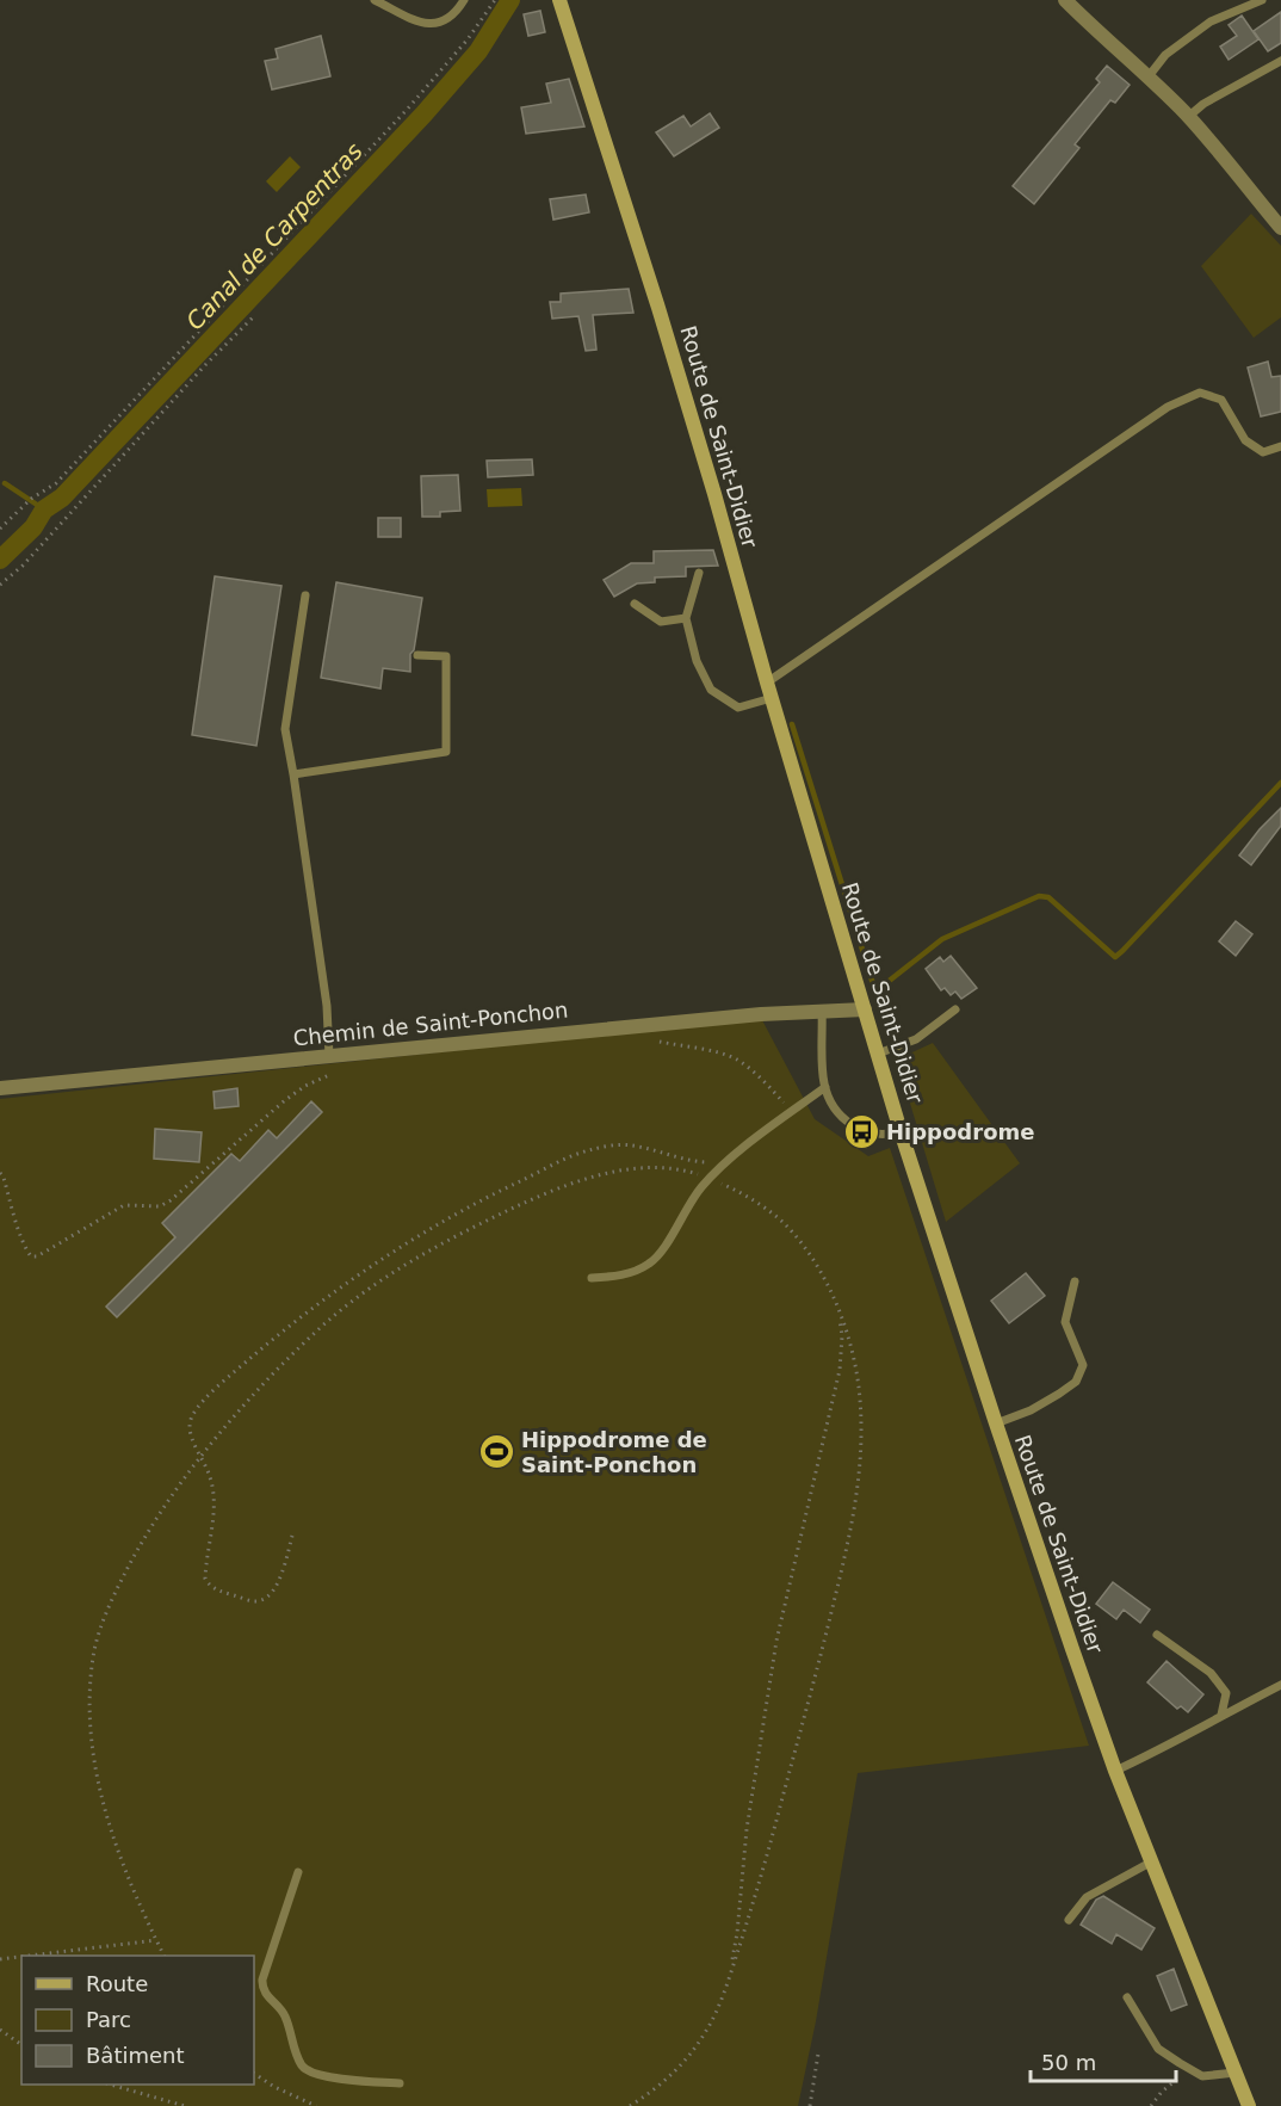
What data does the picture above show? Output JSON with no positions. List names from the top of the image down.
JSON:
{
  "streets": {
    "main road": ["Route de Saint-Didier"],
    "street": ["Chemin de Saint-Ponchon"]
  },
  "crossings": [
    ["Route de Saint-Didier", "Chemin de Saint-Ponchon"]
  ],
  "water": ["Canal de Carpentras"],
  "places": {
    "bus stop": ["Hippodrome"],
    "sports": ["Hippodrome de Saint-Ponchon"]
  },
  "legend": ["Route", "Parc", "Bâtiment"],
  "scale_bar": "50 m"
}
